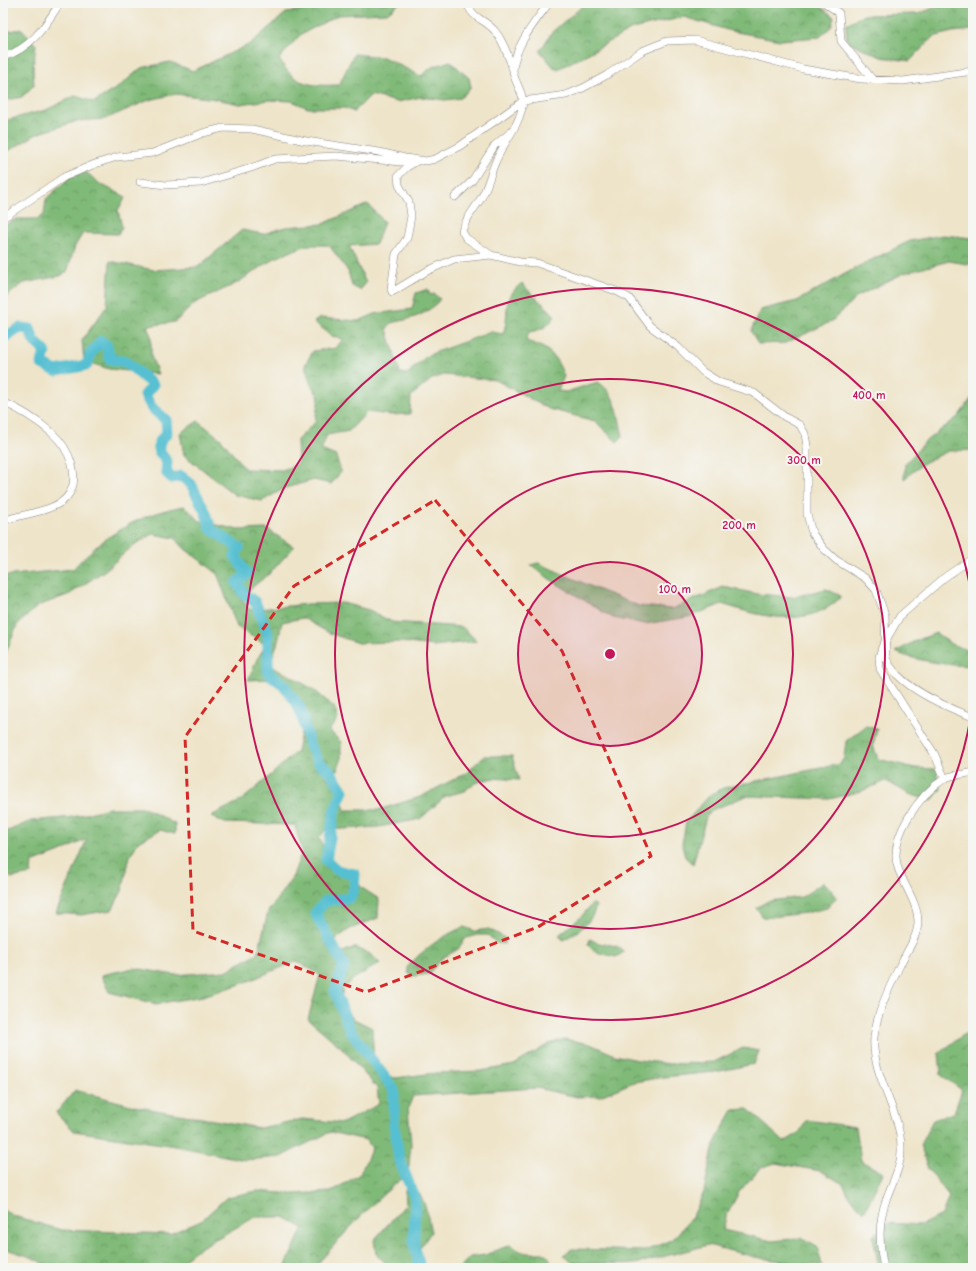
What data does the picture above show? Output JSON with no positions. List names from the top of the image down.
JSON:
{
  "rings": [
    "400 m",
    "300 m",
    "200 m",
    "100 m"
  ]
}
